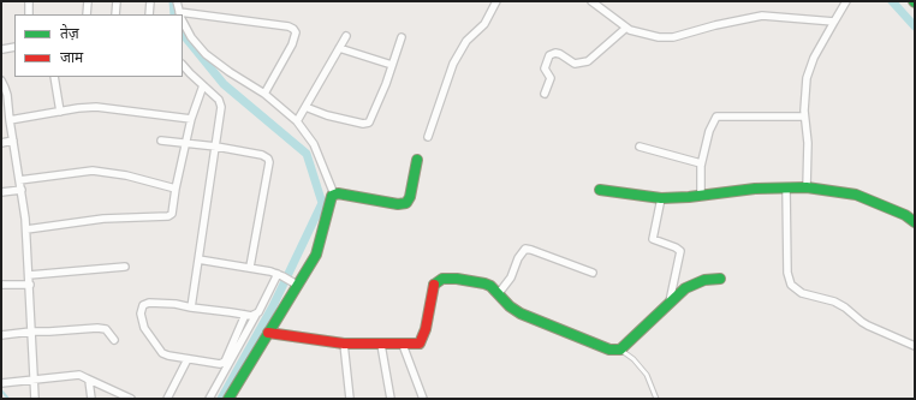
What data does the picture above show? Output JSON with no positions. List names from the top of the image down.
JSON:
{
  "legend": ["तेज़", "जाम"]
}
